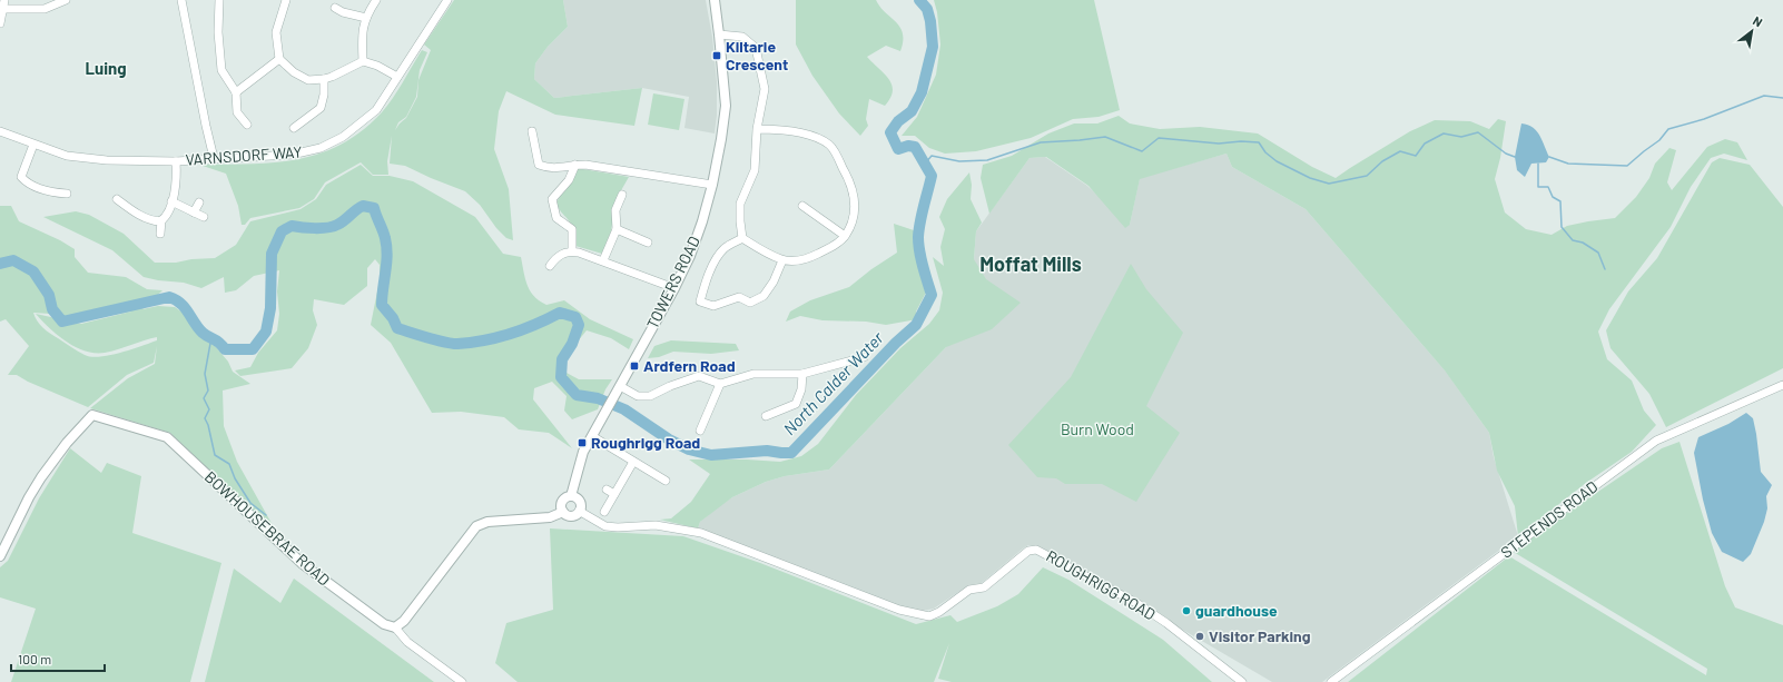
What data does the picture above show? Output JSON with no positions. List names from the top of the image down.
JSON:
{
  "streets": {
    "street": [
      "VARNSDORF WAY",
      "TOWERS ROAD",
      "STEPENDS ROAD",
      "BOWHOUSEBRAE ROAD",
      "ROUGHRIGG ROAD"
    ]
  },
  "crossings": [
    ["TOWERS ROAD", "ROUGHRIGG ROAD"]
  ],
  "districts": ["Luing", "Moffat Mills"],
  "water": ["North Calder Water"],
  "parks": ["Burn Wood"],
  "places": {
    "transit": ["Kiltarie Crescent", "Ardfern Road", "Roughrigg Road"],
    "other": ["guardhouse", "Visitor Parking"]
  },
  "scale_bar": "100 m",
  "north": "top right"
}
